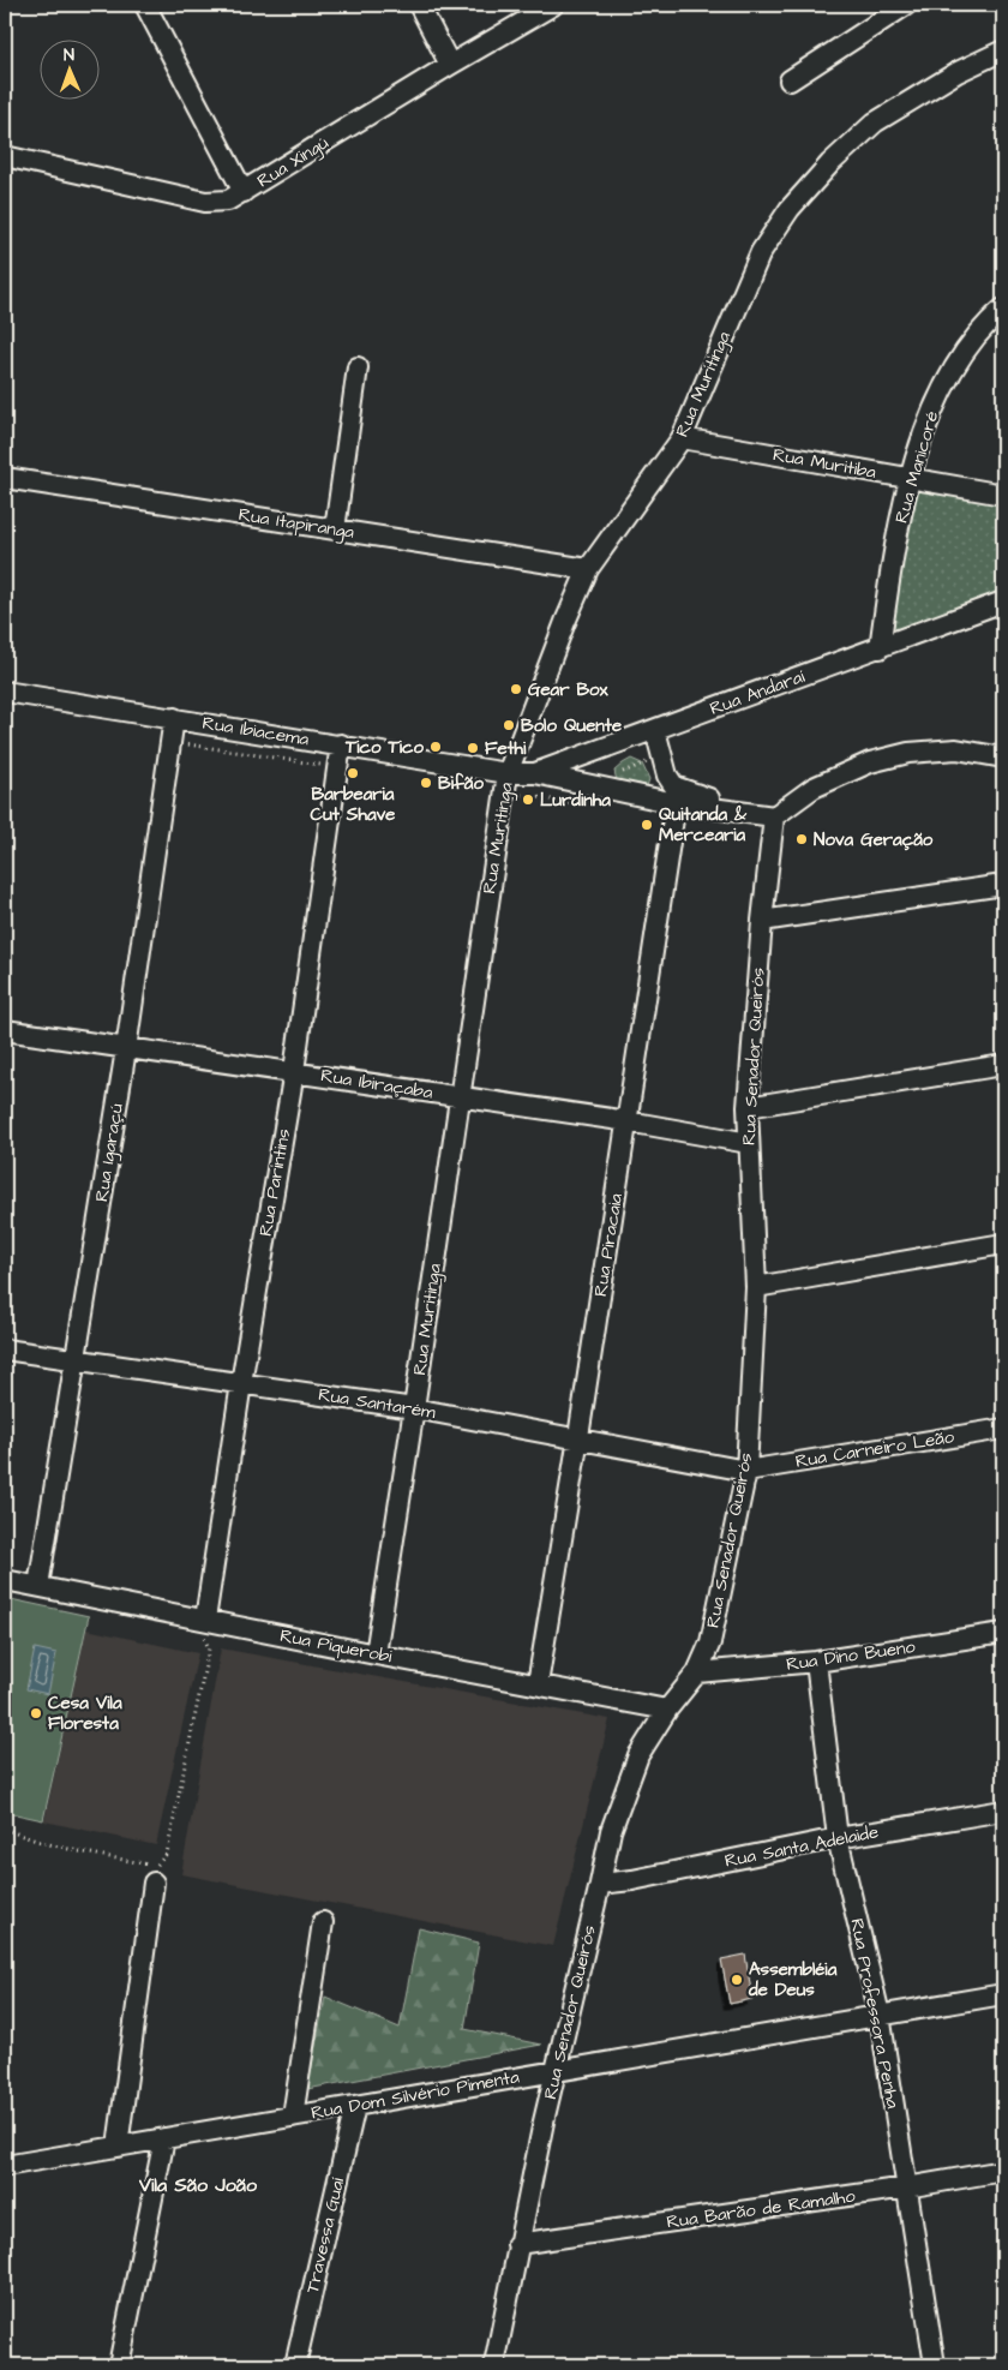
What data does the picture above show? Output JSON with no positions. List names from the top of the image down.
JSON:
{
  "streets": {
    "street": [
      "Rua Xingú",
      "Rua Muritinga",
      "Rua Muritiba",
      "Rua Manicoré",
      "Rua Itapiranga",
      "Rua Andaraí",
      "Rua Ibiacema",
      "Rua Senador Queirós",
      "Rua Ibiraçaba",
      "Rua Igaraçú",
      "Rua Parintins",
      "Rua Piracaia",
      "Rua Santarém",
      "Rua Carneiro Leão",
      "Rua Piquerobi",
      "Rua Dino Bueno",
      "Rua Santa Adelaide",
      "Rua Professora Penha",
      "Rua Dom Silvério Pimenta",
      "Rua Barão de Ramalho",
      "Travessa Guaí"
    ]
  },
  "crossings": [
    ["Rua Muritinga", "Rua Muritiba"],
    ["Rua Muritinga", "Rua Itapiranga"],
    ["Rua Muritinga", "Rua Andaraí"],
    ["Rua Muritinga", "Rua Ibiacema"],
    ["Rua Muritinga", "Rua Ibiraçaba"],
    ["Rua Muritinga", "Rua Santarém"],
    ["Rua Muritinga", "Rua Piquerobi"],
    ["Rua Muritiba", "Rua Manicoré"],
    ["Rua Manicoré", "Rua Andaraí"],
    ["Rua Andaraí", "Rua Ibiacema"],
    ["Rua Ibiacema", "Rua Igaraçú"],
    ["Rua Ibiacema", "Rua Parintins"],
    ["Rua Senador Queirós", "Rua Ibiraçaba"],
    ["Rua Senador Queirós", "Rua Santarém"],
    ["Rua Senador Queirós", "Rua Carneiro Leão"],
    ["Rua Senador Queirós", "Rua Piquerobi"],
    ["Rua Senador Queirós", "Rua Dino Bueno"],
    ["Rua Senador Queirós", "Rua Santa Adelaide"],
    ["Rua Senador Queirós", "Rua Dom Silvério Pimenta"],
    ["Rua Senador Queirós", "Rua Barão de Ramalho"],
    ["Rua Ibiraçaba", "Rua Igaraçú"],
    ["Rua Ibiraçaba", "Rua Parintins"],
    ["Rua Ibiraçaba", "Rua Piracaia"],
    ["Rua Igaraçú", "Rua Santarém"],
    ["Rua Igaraçú", "Rua Piquerobi"],
    ["Rua Parintins", "Rua Santarém"],
    ["Rua Parintins", "Rua Piquerobi"],
    ["Rua Piracaia", "Rua Santarém"],
    ["Rua Piracaia", "Rua Piquerobi"],
    ["Rua Santarém", "Rua Carneiro Leão"],
    ["Rua Dino Bueno", "Rua Professora Penha"],
    ["Rua Santa Adelaide", "Rua Professora Penha"],
    ["Rua Professora Penha", "Rua Dom Silvério Pimenta"],
    ["Rua Professora Penha", "Rua Barão de Ramalho"],
    ["Rua Dom Silvério Pimenta", "Travessa Guaí"]
  ],
  "districts": ["Vila São João"],
  "places": [
    "Gear Box",
    "Bolo Quente",
    "Tico Tico",
    "Fethi",
    "Barbearia Cut Shave",
    "Bifão",
    "Lurdinha",
    "Quitanda & Mercearia",
    "Nova Geração",
    "Cesa Vila Floresta",
    "Assembléia de Deus"
  ],
  "north": "top"
}
